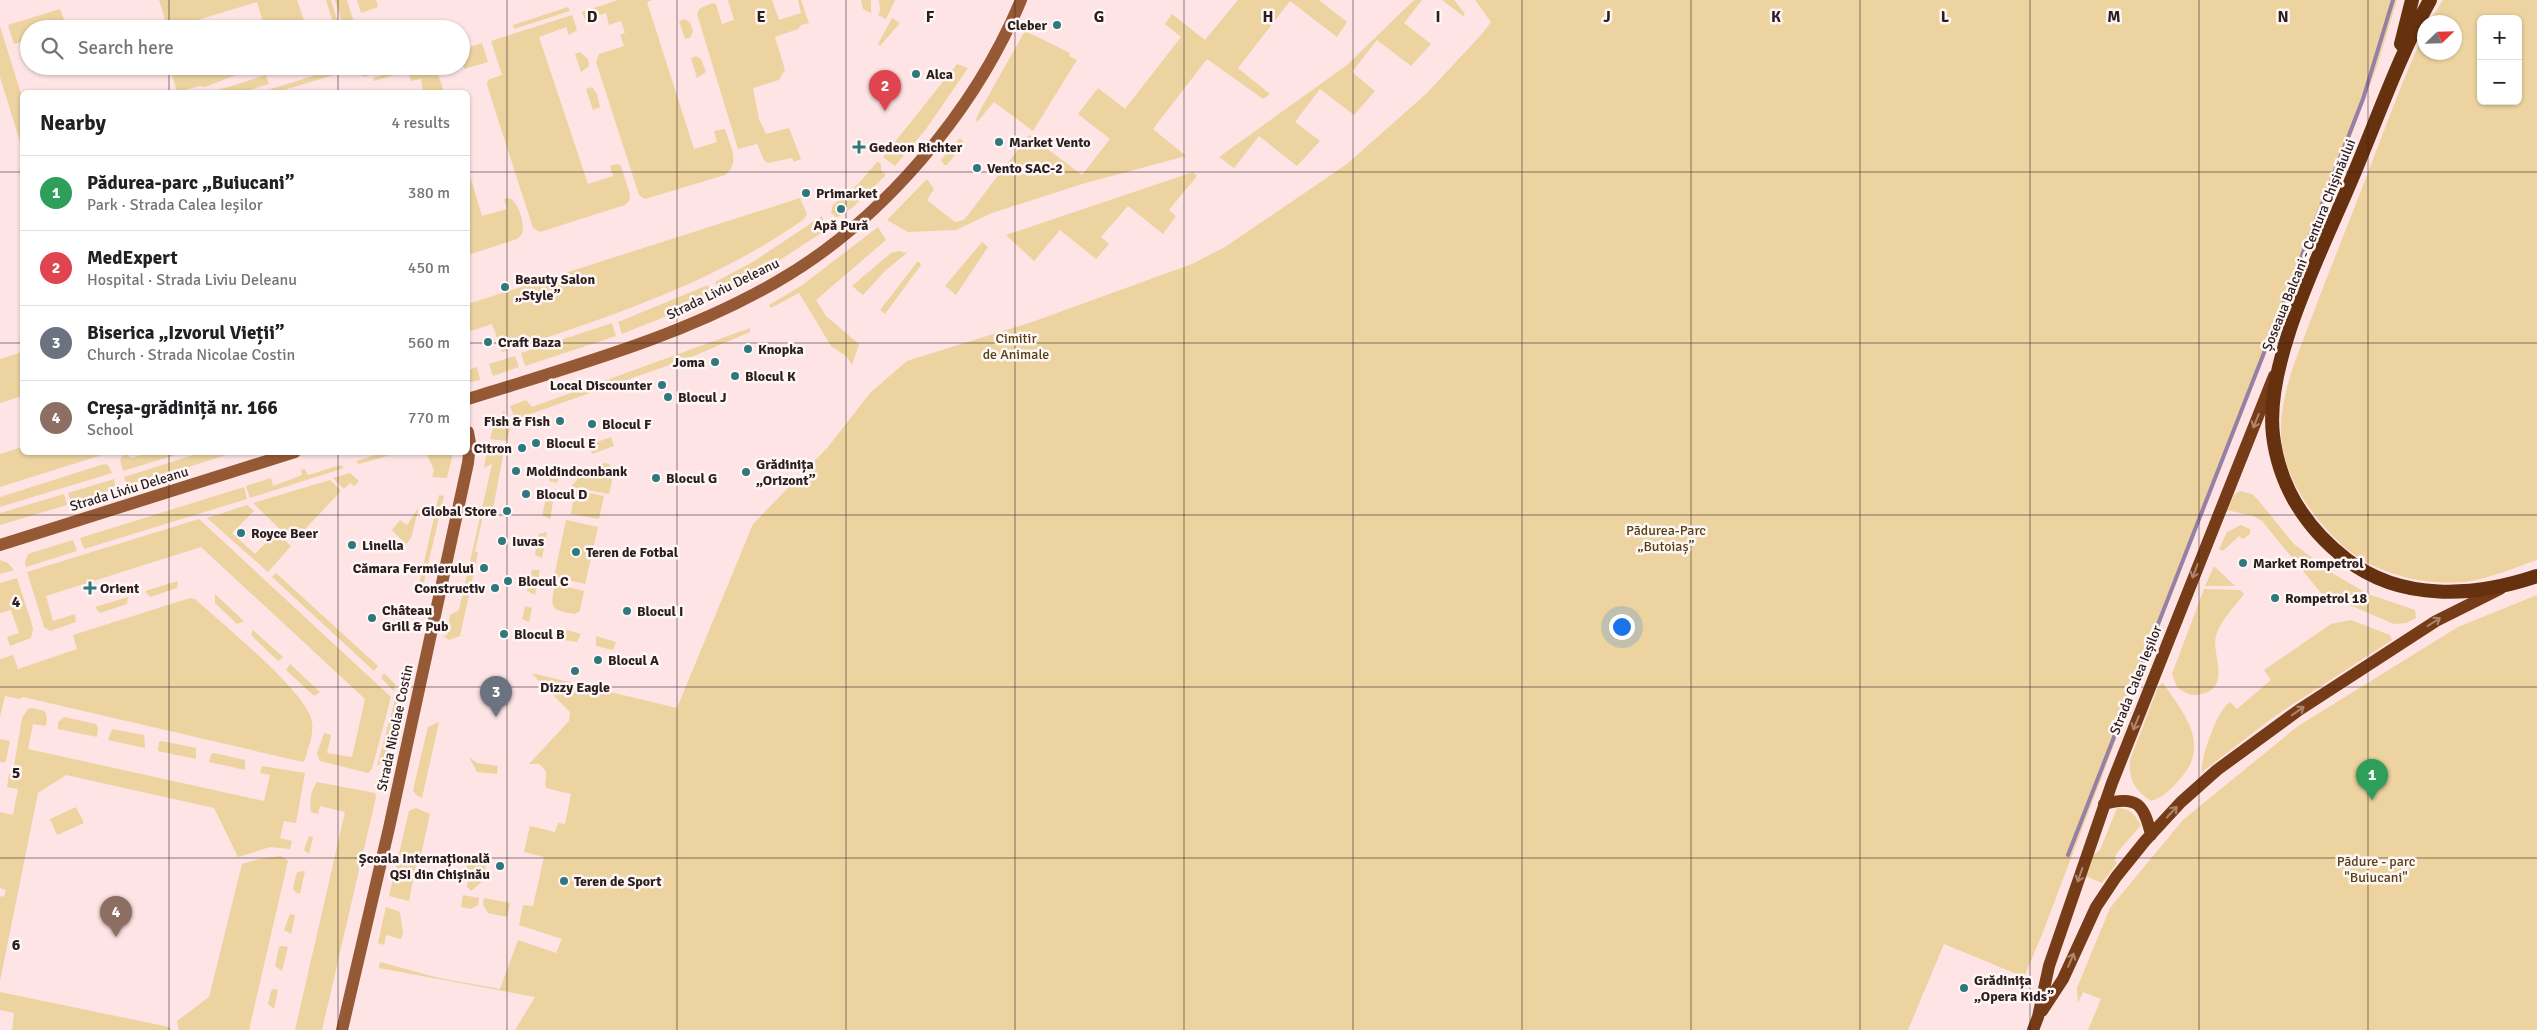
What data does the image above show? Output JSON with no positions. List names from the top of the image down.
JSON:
{
  "streets": {
    "highway": ["Șoseaua Balcani - Centura Chișinăului"],
    "main road": ["Strada Liviu Deleanu", "Strada Calea Ieșilor", "Strada Nicolae Costin"]
  },
  "crossings": [
    ["Șoseaua Balcani - Centura Chișinăului", "Strada Calea Ieșilor"]
  ],
  "parks": ["Cimitir de Animale", "Pădurea-Parc „Butoiaș”", "Pădure - parc \"Buiucani\""],
  "places": {
    "other": [
      "Cleber",
      "Alca",
      "Market Vento",
      "Vento SAC-2",
      "Primarket",
      "Apă Pură",
      "Beauty Salon „Style”",
      "Craft Baza",
      "Knopka",
      "Joma",
      "Blocul K",
      "Local Discounter",
      "Blocul J",
      "Fish & Fish",
      "Blocul F",
      "Blocul E",
      "Citron",
      "Moldindconbank",
      "Grădinița „Orizont”",
      "Blocul G",
      "Blocul D",
      "Global Store",
      "Royce Beer",
      "Iuvas",
      "Linella",
      "Teren de Fotbal",
      "Market Rompetrol",
      "Cămara Fermierului",
      "Blocul C",
      "Constructiv",
      "Rompetrol 18",
      "Blocul I",
      "Château Grill & Pub",
      "Blocul B",
      "Blocul A",
      "Dizzy Eagle",
      "Școala Internațională QSI din Chișinău",
      "Teren de Sport",
      "Grădinița „Opera Kids”"
    ],
    "health": ["Gedeon Richter", "Orient"]
  },
  "north": "top right",
  "page": {
    "map_buttons": ["+", "−"],
    "search": "Search here",
    "pins": [
      "2",
      "3",
      "1",
      "4"
    ],
    "heading": ["Nearby", "4 results"],
    "list": [
      {
        "mark": "1",
        "name": "Pădurea-parc „Buiucani”",
        "note": "Park · Strada Calea Ieșilor",
        "value": "380 m"
      },
      {
        "mark": "2",
        "name": "MedExpert",
        "note": "Hospital · Strada Liviu Deleanu",
        "value": "450 m"
      },
      {
        "mark": "3",
        "name": "Biserica „Izvorul Vieții”",
        "note": "Church · Strada Nicolae Costin",
        "value": "560 m"
      },
      {
        "mark": "4",
        "name": "Creșa-grădiniță nr. 166",
        "note": "School",
        "value": "770 m"
      }
    ]
  },
  "grid": {
    "columns": [
      "D",
      "E",
      "F",
      "G",
      "H",
      "I",
      "J",
      "K",
      "L",
      "M",
      "N"
    ],
    "rows": ["4", "5", "6"]
  }
}
